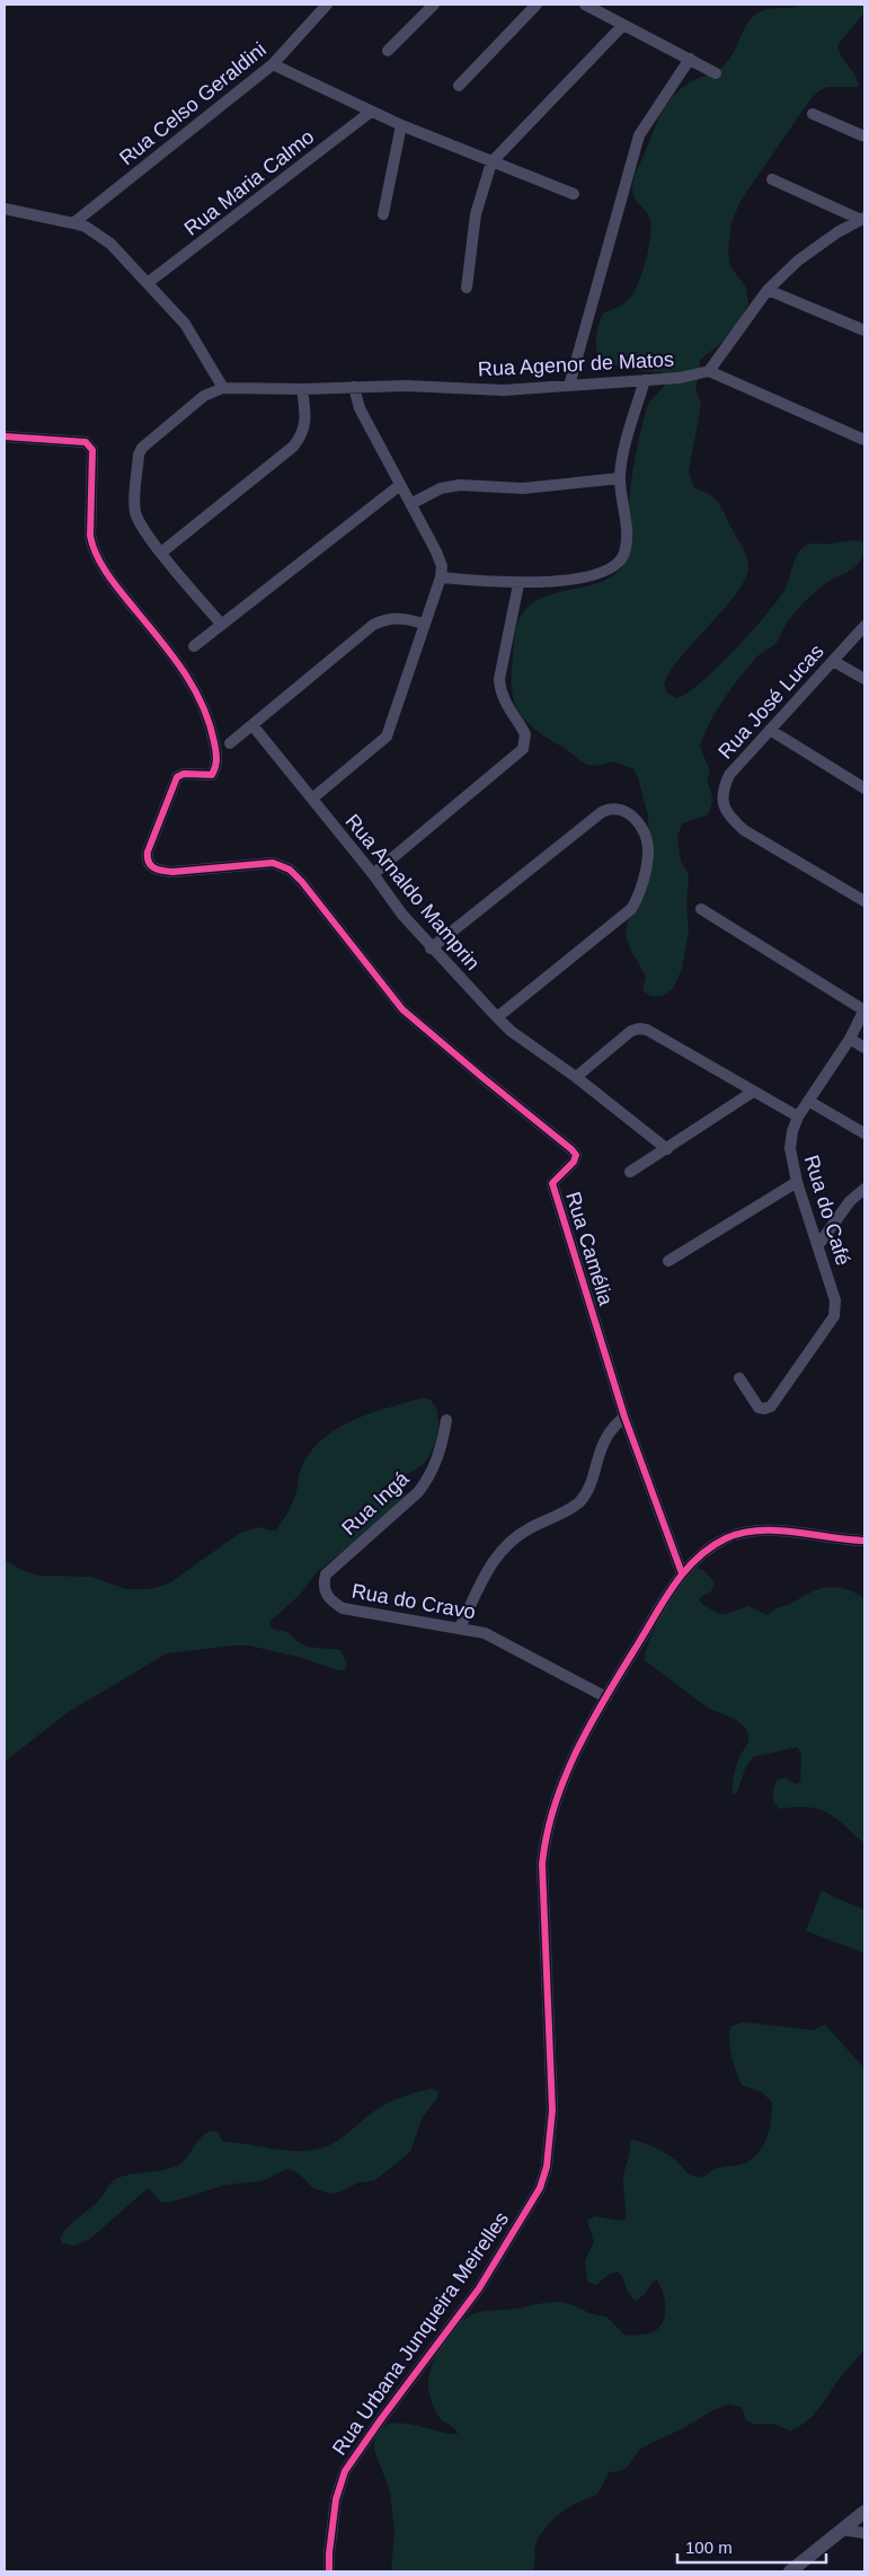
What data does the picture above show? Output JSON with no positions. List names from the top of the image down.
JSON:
{
  "streets": {
    "street": [
      "Rua Celso Geraldini",
      "Rua Maria Calmo",
      "Rua Agenor de Matos",
      "Rua José Lucas",
      "Rua Arnaldo Mamprin",
      "Rua do Café",
      "Rua Camélia",
      "Rua Ingá",
      "Rua do Cravo",
      "Rua Urbana Junqueira Meirelles"
    ]
  },
  "crossings": [
    ["Rua Camélia", "Rua Urbana Junqueira Meirelles"],
    ["Rua Ingá", "Rua do Cravo"],
    ["Rua do Cravo", "Rua Urbana Junqueira Meirelles"]
  ],
  "scale_bar": "100 m"
}
